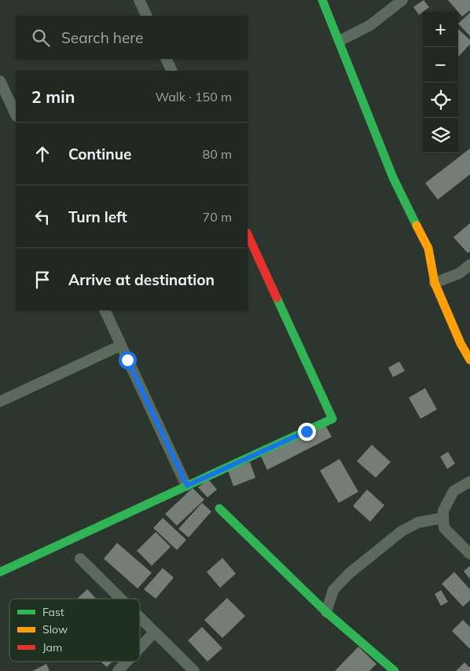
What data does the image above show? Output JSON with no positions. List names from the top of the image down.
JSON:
{
  "legend": ["Fast", "Slow", "Jam"],
  "page": {
    "map_buttons": ["+", "−"],
    "search": "Search here",
    "heading": ["2 min", "Walk · 150 m"],
    "list": [
      ["Continue", "80 m"],
      ["Turn left", "70 m"],
      "Arrive at destination"
    ]
  }
}
